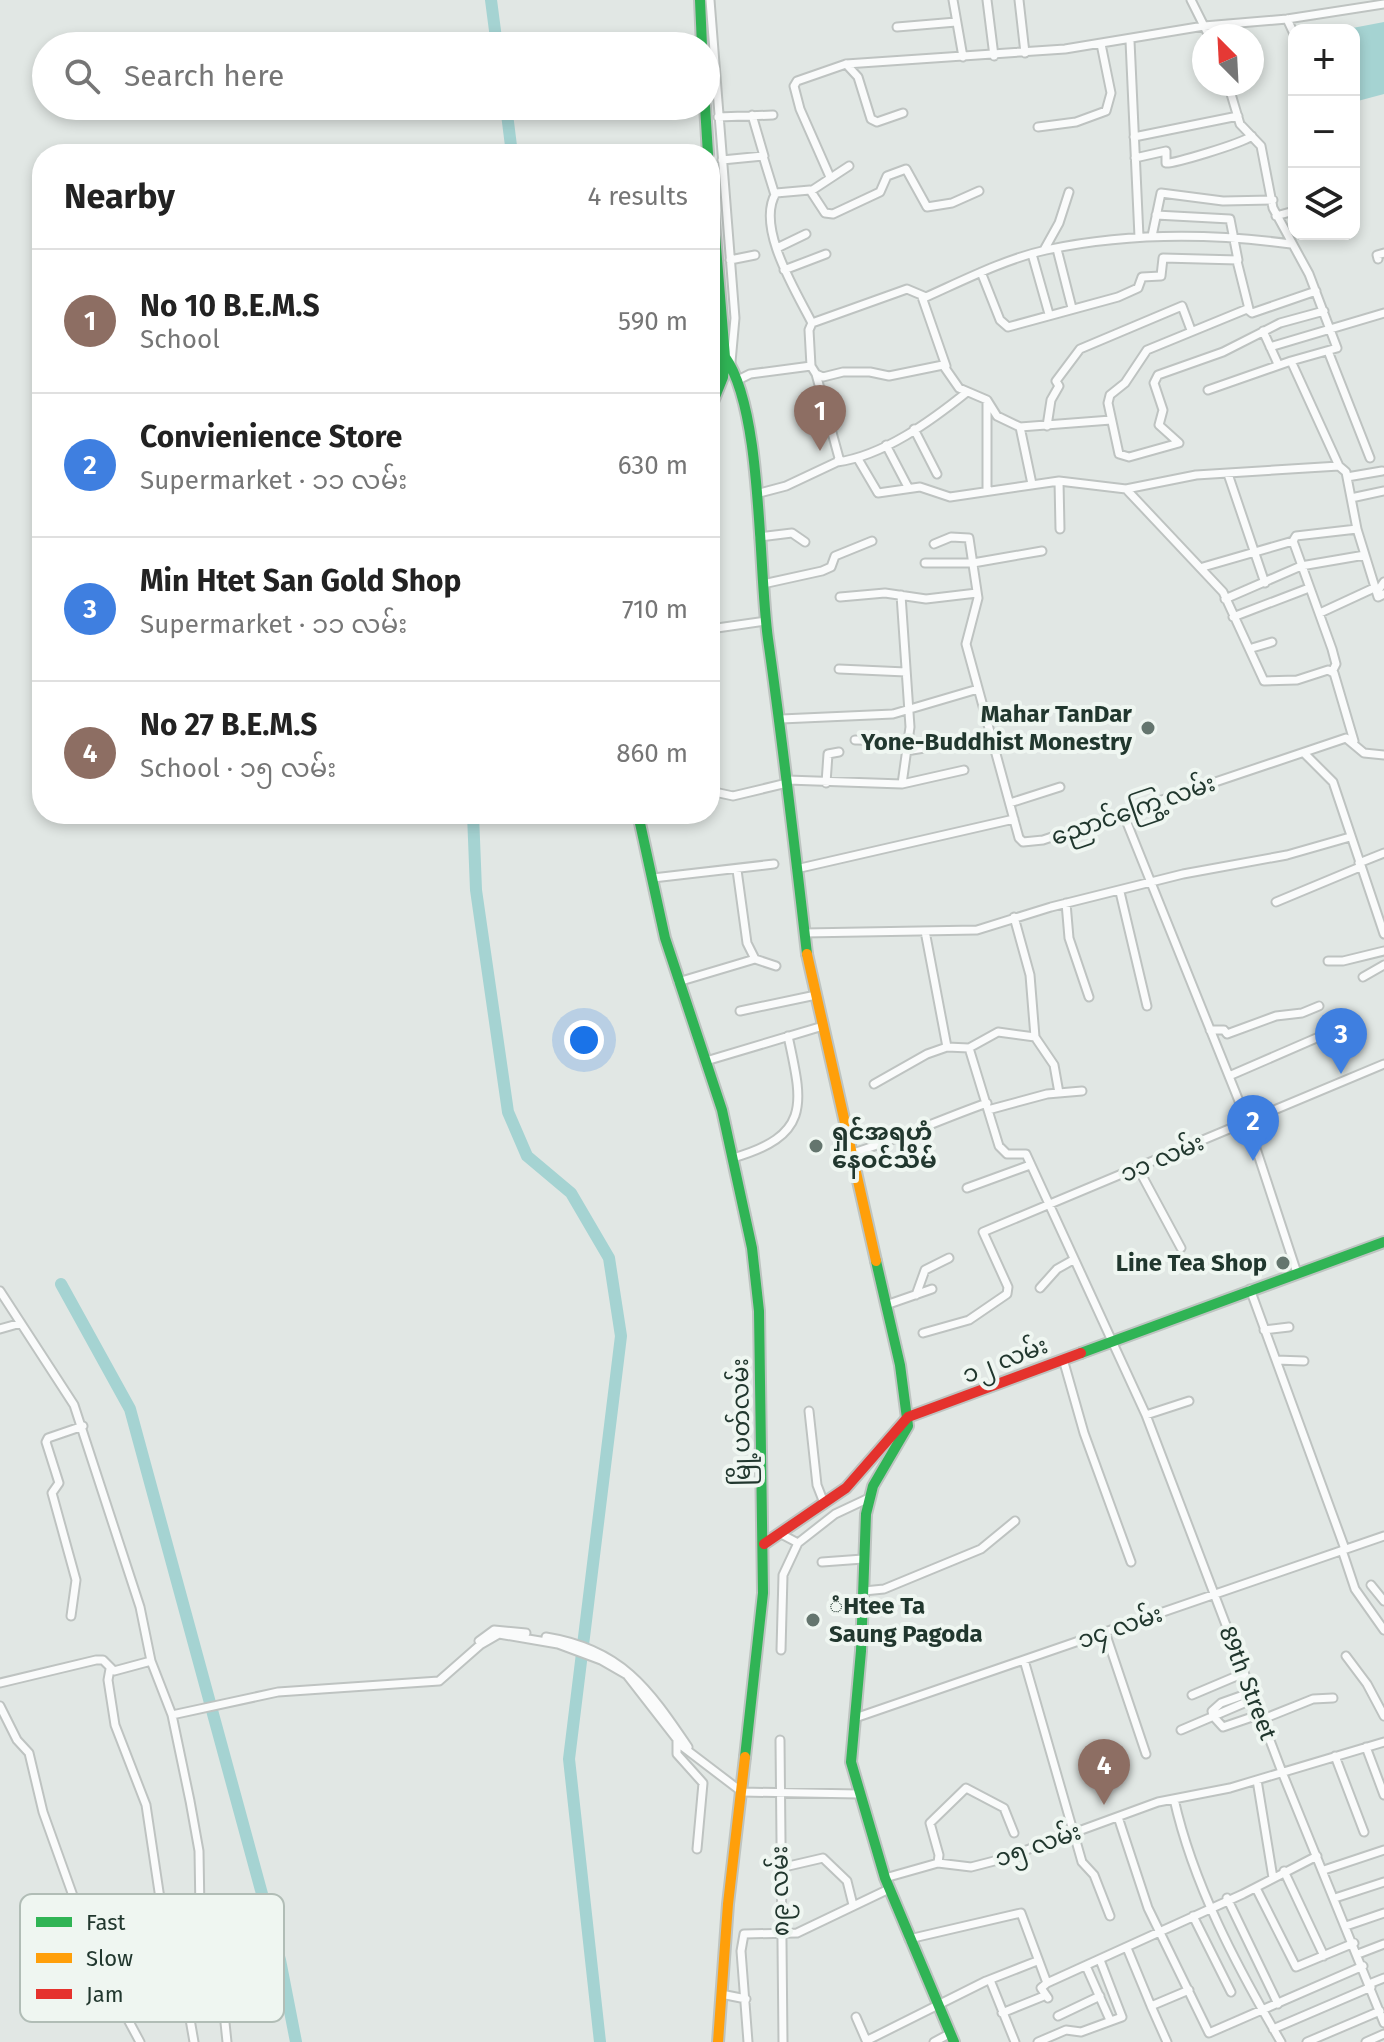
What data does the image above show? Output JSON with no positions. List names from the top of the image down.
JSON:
{
  "streets": {
    "main road": ["၁၂ လမ်း", "မြို့ပတ်လမ်း"],
    "street": [
      "ညောင်ကြွေ့လမ်း",
      "၁၁ လမ်း",
      "၁၄ လမ်း",
      "89th Street",
      "၁၅ လမ်း",
      "၈၉ လမ်း"
    ]
  },
  "crossings": [
    ["၁၁ လမ်း", "89th Street"],
    ["၁၂ လမ်း", "မြို့ပတ်လမ်း"],
    ["၁၂ လမ်း", "89th Street"],
    ["၁၄ လမ်း", "89th Street"],
    ["89th Street", "၁၅ လမ်း"],
    ["၁၅ လမ်း", "၈၉ လမ်း"]
  ],
  "places": [
    "Mahar TanDar Yone-Buddhist Monestry",
    "ရှင်အရဟံ နေဝင်သိမ်",
    "Line Tea Shop",
    "ံHtee Ta Saung Pagoda"
  ],
  "legend": ["Fast", "Slow", "Jam"],
  "north": "top left",
  "page": {
    "map_buttons": ["+", "−"],
    "search": "Search here",
    "heading": ["Nearby", "4 results"],
    "list": [
      {
        "mark": "1",
        "name": "No 10 B.E.M.S",
        "note": "School",
        "value": "590 m"
      },
      {
        "mark": "2",
        "name": "Convienience Store",
        "note": "Supermarket · ၁၁ လမ်း",
        "value": "630 m"
      },
      {
        "mark": "3",
        "name": "Min Htet San Gold Shop",
        "note": "Supermarket · ၁၁ လမ်း",
        "value": "710 m"
      },
      {
        "mark": "4",
        "name": "No 27 B.E.M.S",
        "note": "School · ၁၅ လမ်း",
        "value": "860 m"
      }
    ],
    "pins": [
      "1",
      "3",
      "2",
      "4"
    ]
  }
}
